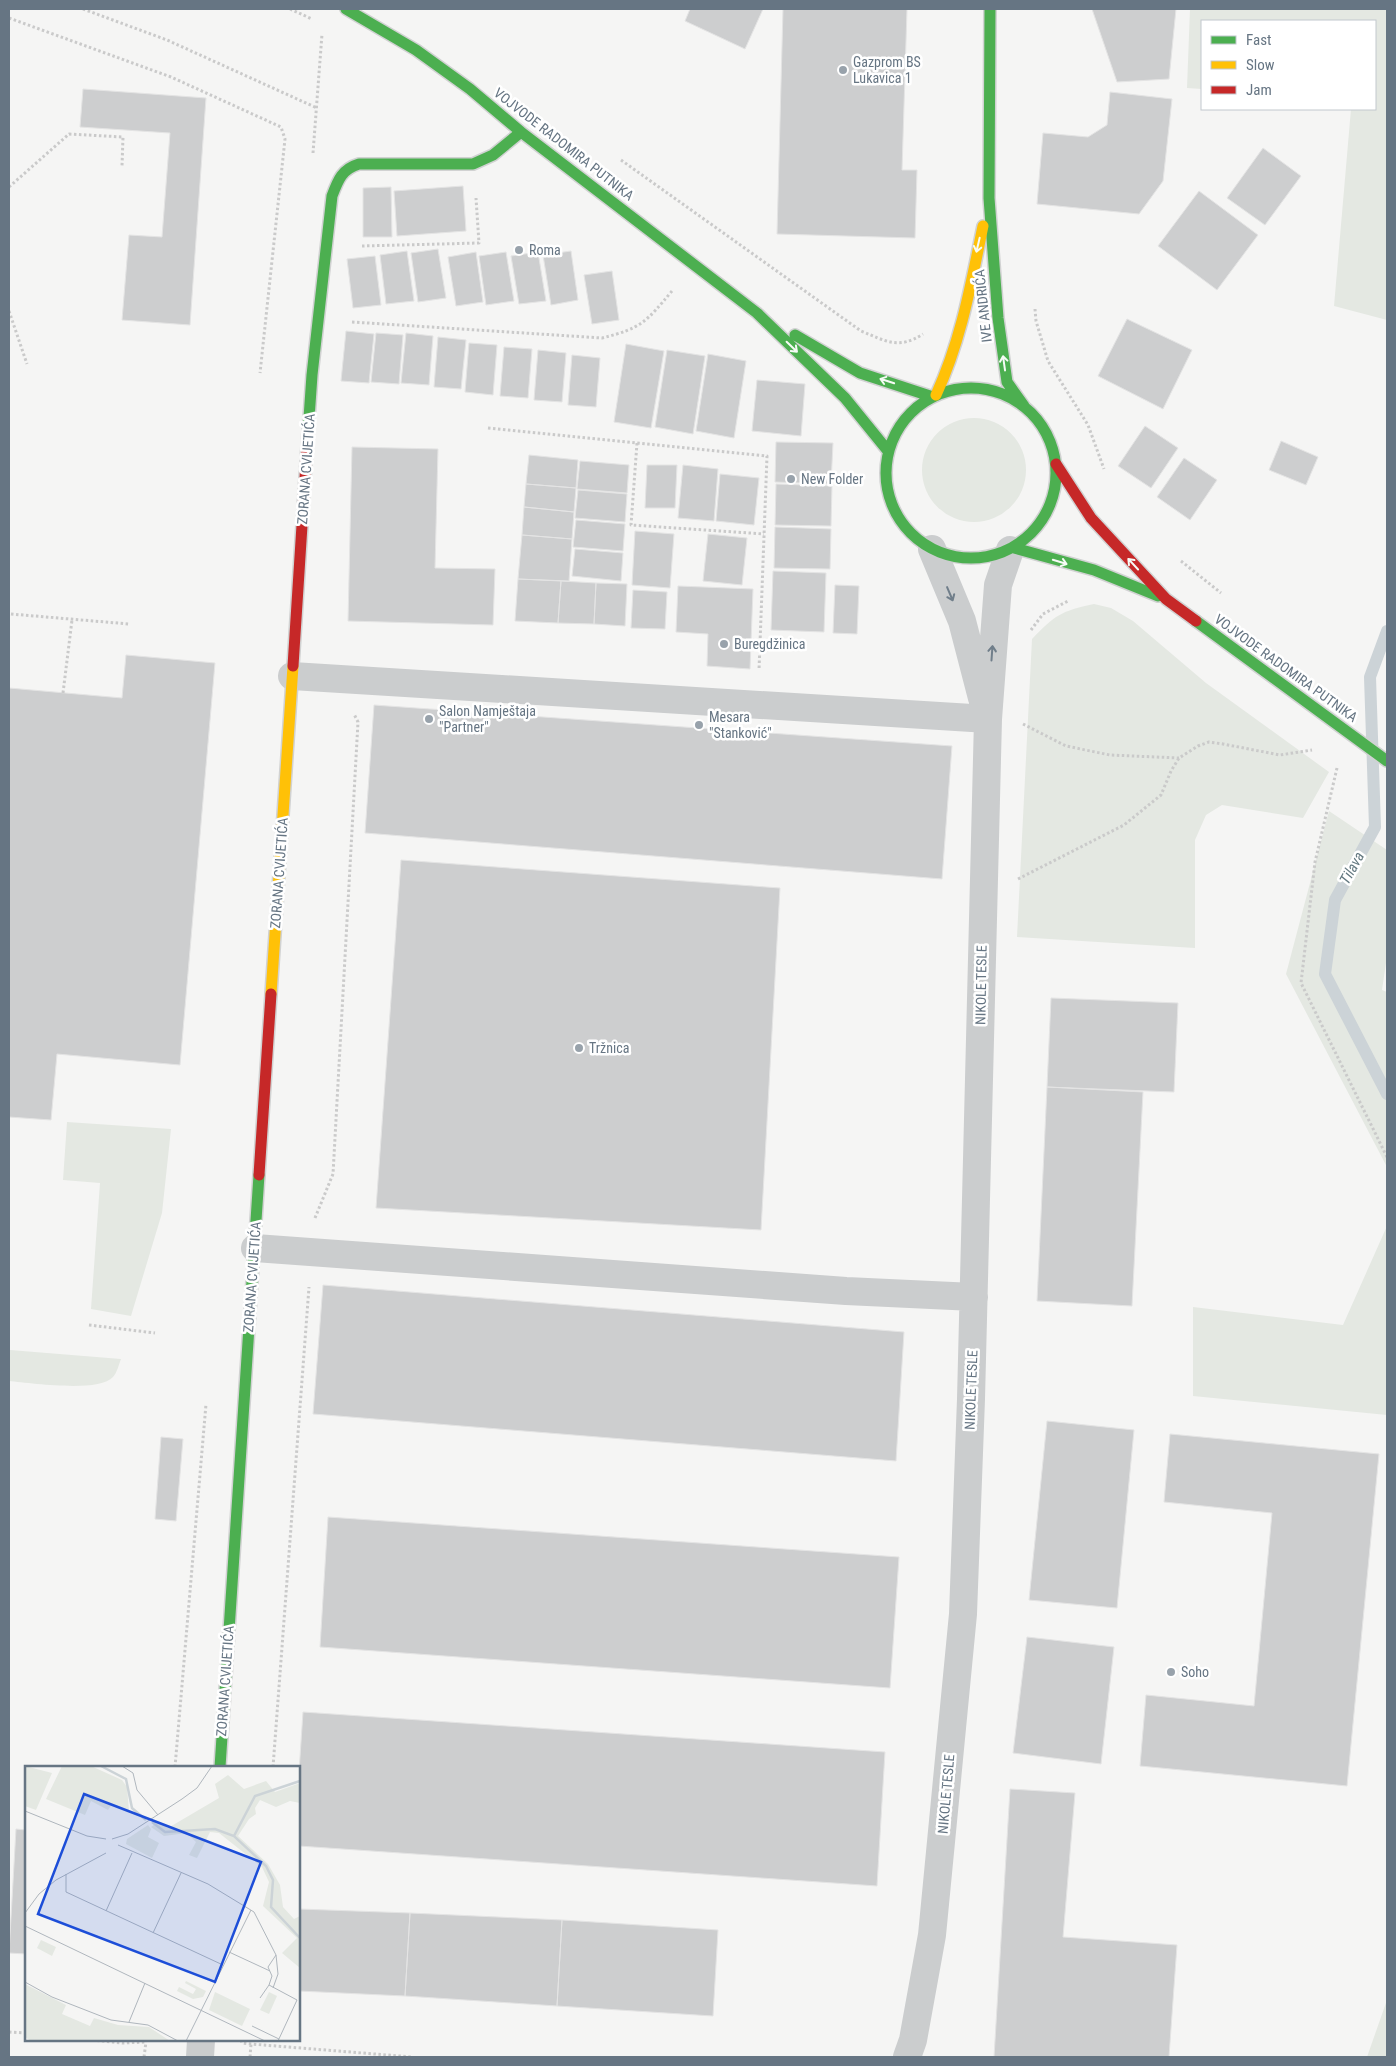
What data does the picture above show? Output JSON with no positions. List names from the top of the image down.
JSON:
{
  "streets": {
    "main road": ["VOJVODE RADOMIRA PUTNIKA", "IVE ANDRIĆA", "ZORANA CVIJETIĆA"],
    "street": ["NIKOLE TESLE"]
  },
  "crossings": [
    ["VOJVODE RADOMIRA PUTNIKA", "IVE ANDRIĆA"],
    ["VOJVODE RADOMIRA PUTNIKA", "ZORANA CVIJETIĆA"],
    ["VOJVODE RADOMIRA PUTNIKA", "NIKOLE TESLE"],
    ["IVE ANDRIĆA", "NIKOLE TESLE"]
  ],
  "water": ["Tilava"],
  "places": [
    "Gazprom BS Lukavica 1",
    "Roma",
    "New Folder",
    "Buregdžinica",
    "Salon Namještaja \"Partner\"",
    "Mesara \"Stanković\"",
    "Tržnica",
    "Soho"
  ],
  "legend": ["Fast", "Slow", "Jam"]
}
